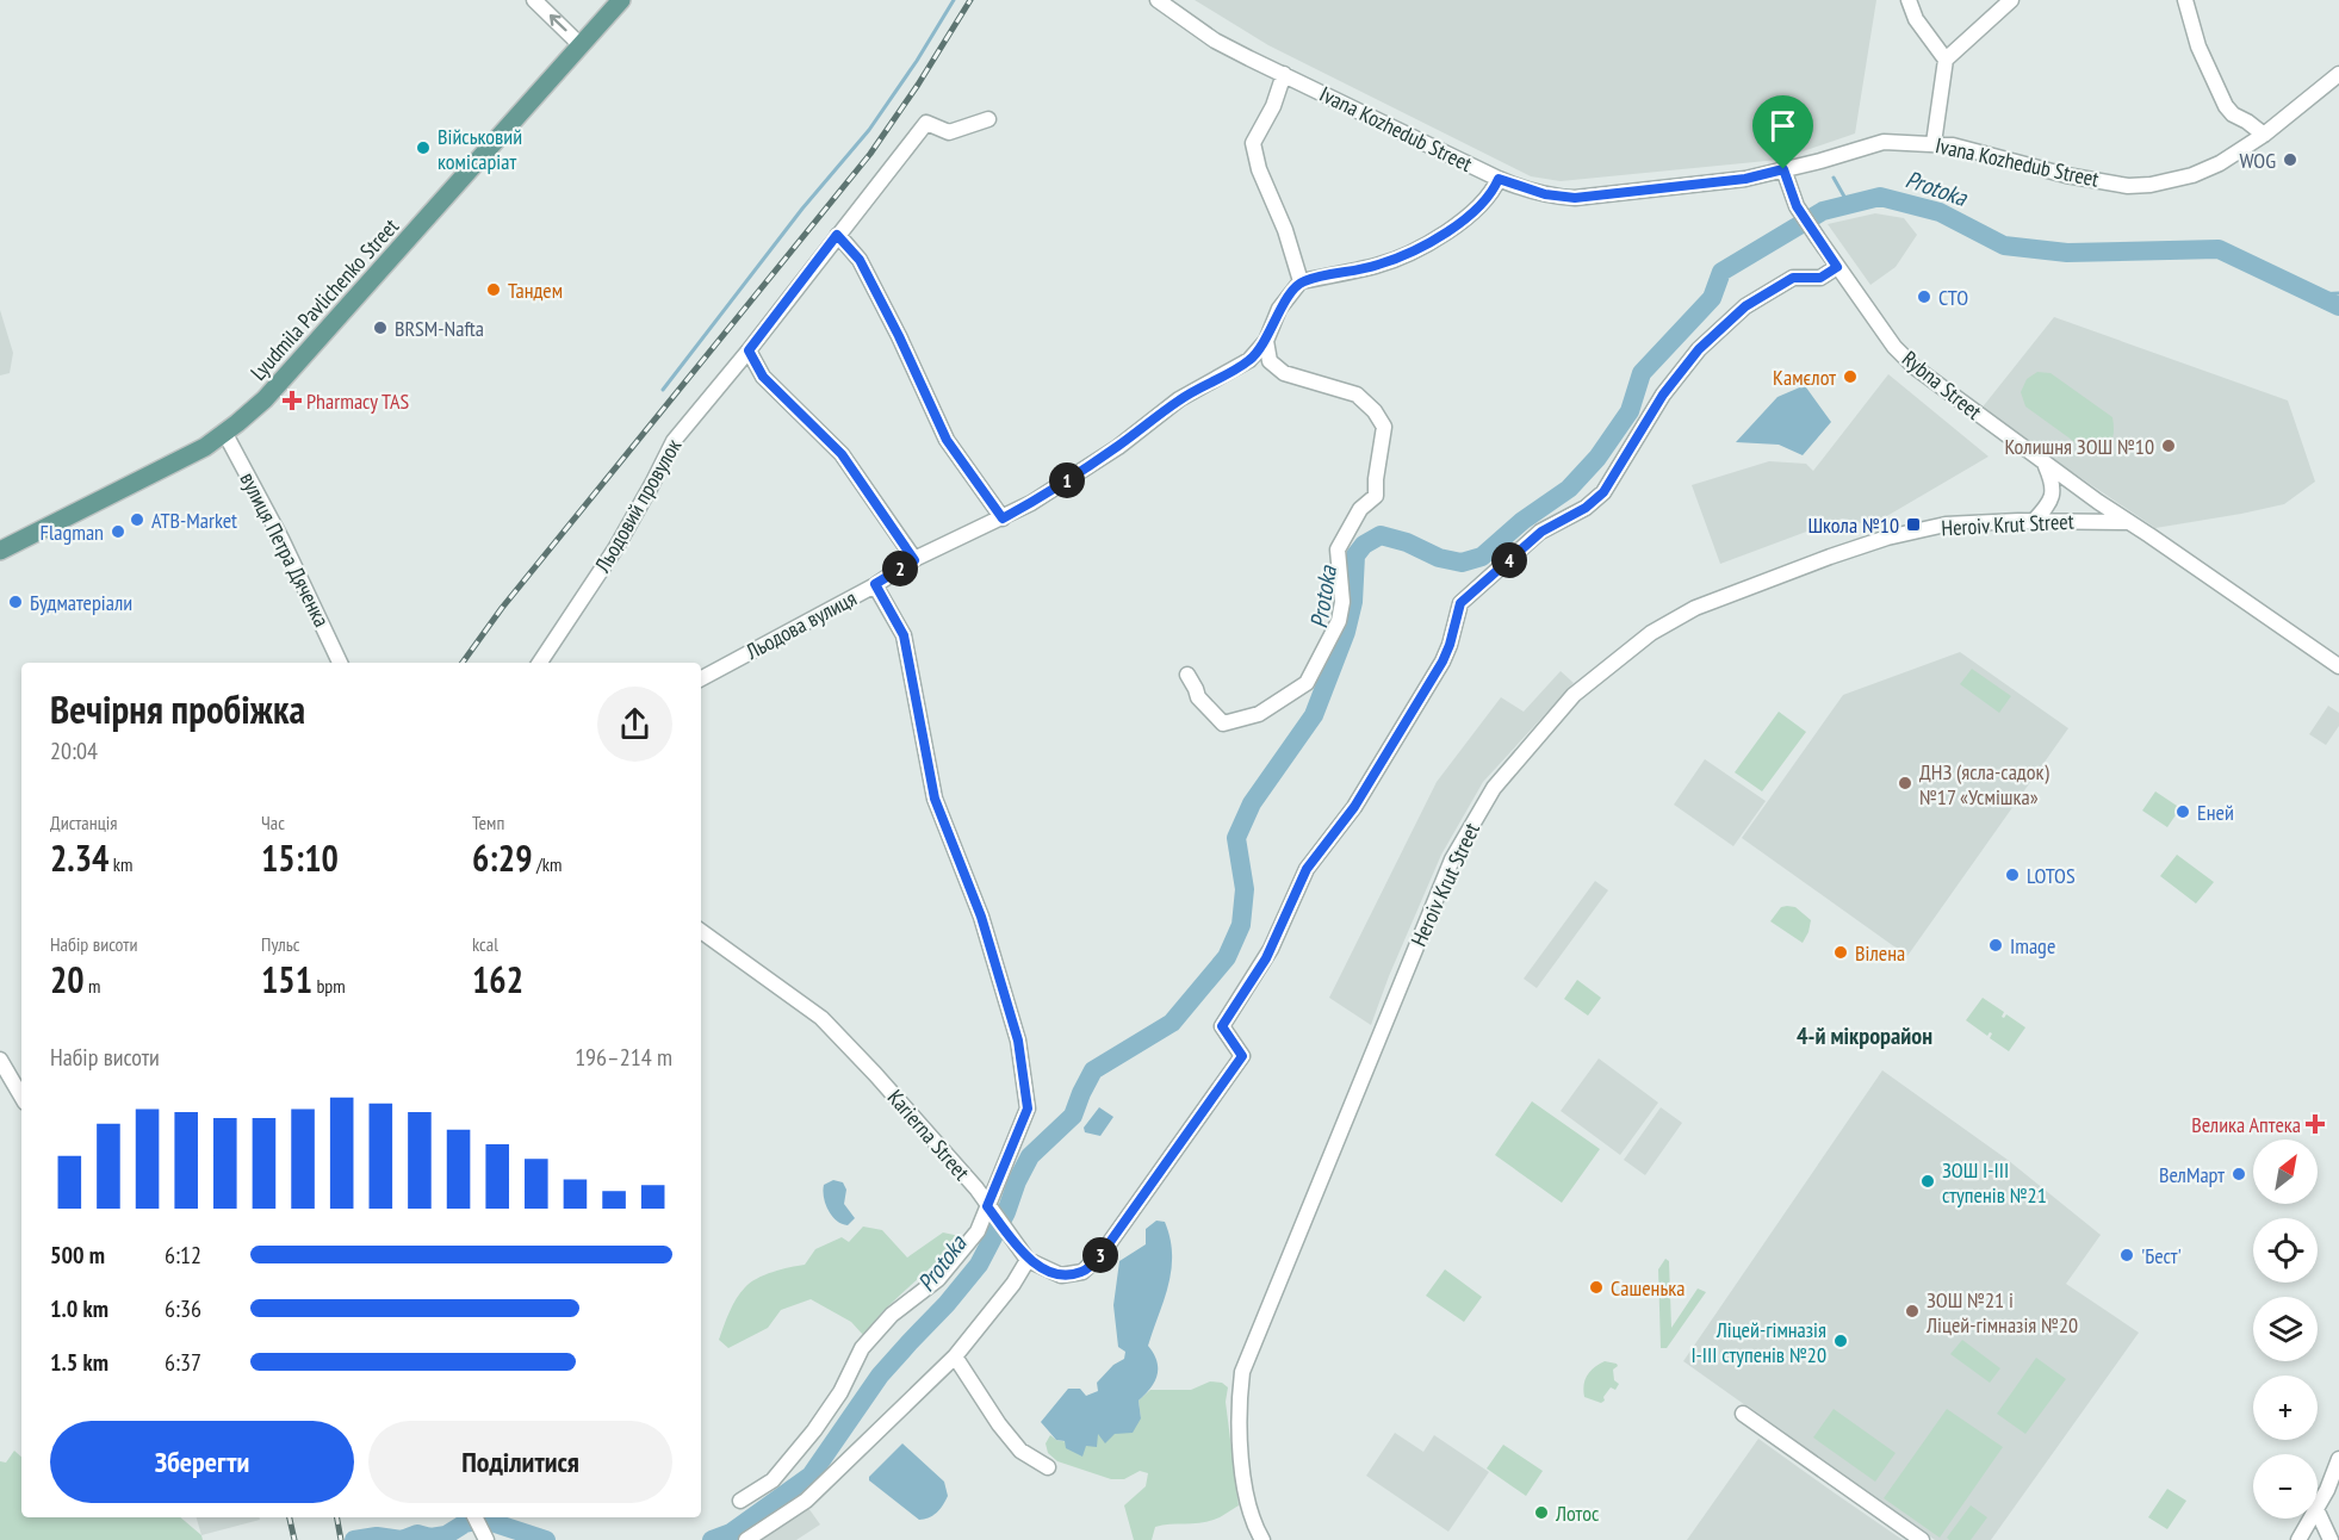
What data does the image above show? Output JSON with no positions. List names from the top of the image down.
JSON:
{
  "streets": {
    "main road": ["Lyudmila Pavlichenko Street"],
    "street": [
      "Ivana Kozhedub Street",
      "Rybna Street",
      "Льодовий провулок",
      "Heroiv Krut Street",
      "вулиця Петра Дяченка",
      "Льодова вулиця",
      "Karierna Street"
    ]
  },
  "crossings": [
    ["Ivana Kozhedub Street", "Rybna Street"],
    ["Lyudmila Pavlichenko Street", "вулиця Петра Дяченка"],
    ["Rybna Street", "Heroiv Krut Street"]
  ],
  "districts": ["4-й мікрорайон"],
  "water": ["Protoka"],
  "places": {
    "other": [
      "Військовий комісаріат",
      "WOG",
      "Тандем",
      "СТО",
      "BRSM-Nafta",
      "Камєлот",
      "Колишня ЗОШ №10",
      "ATB-Market",
      "Flagman",
      "Будматеріали",
      "ДНЗ (ясла-садок) №17 «Усмішка»",
      "Еней",
      "LOTOS",
      "Image",
      "Вілена",
      "ВелМарт",
      "ЗОШ І-ІІІ ступенів №21",
      "'Бест'",
      "Сашенька",
      "ЗОШ №21 і Ліцей-гімназія №20",
      "Ліцей-гімназія I-III ступенів №20",
      "Лотос"
    ],
    "health": ["Pharmacy TAS", "Велика Аптека"],
    "transit": ["Школа №10"]
  },
  "north": "top right",
  "page": {
    "pins": [
      "1",
      "4",
      "2",
      "3"
    ],
    "heading": ["Вечірня пробіжка", "20:04"],
    "stats": [
      ["Дистанція", "2.34 km"],
      ["Час", "15:10"],
      ["Темп", "6:29 /km"],
      ["Набір висоти", "20 m"],
      ["Пульс", "151 bpm"],
      ["kcal", "162"]
    ],
    "chart": ["Набір висоти", "196–214 m"],
    "map_buttons": ["+", "−"],
    "list": [
      {
        "name": "500 m",
        "note": "6:12"
      },
      {
        "name": "1.0 km",
        "note": "6:36"
      },
      {
        "name": "1.5 km",
        "note": "6:37"
      }
    ],
    "buttons": ["Зберегти", "Поділитися"]
  }
}
